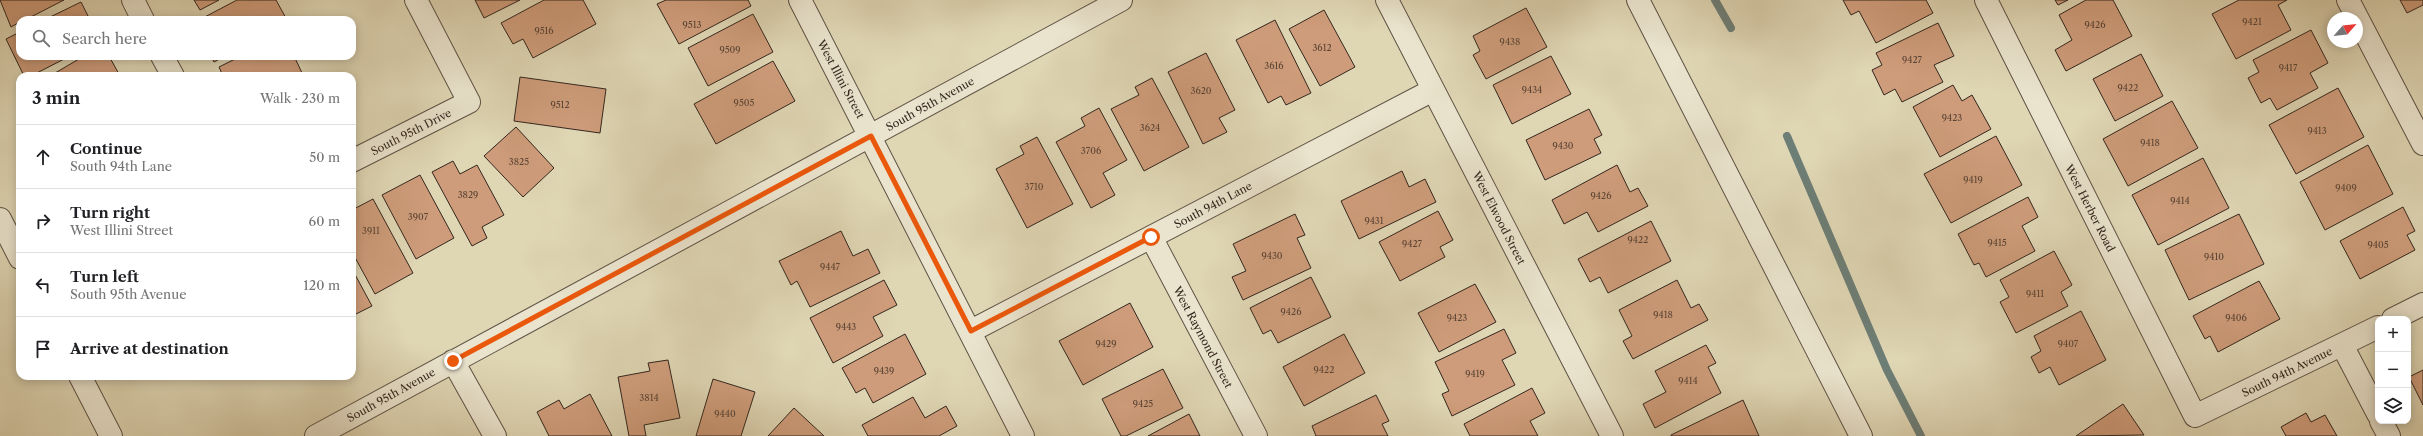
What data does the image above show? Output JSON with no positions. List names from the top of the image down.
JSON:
{
  "streets": {
    "street": [
      "West Illini Street",
      "South 95th Avenue",
      "South 95th Drive",
      "South 94th Lane",
      "West Herber Road",
      "West Elwood Street",
      "West Raymond Street",
      "South 94th Avenue"
    ]
  },
  "crossings": [
    ["West Illini Street", "South 95th Avenue"],
    ["West Illini Street", "South 94th Lane"],
    ["South 94th Lane", "West Elwood Street"],
    ["South 94th Lane", "West Raymond Street"],
    ["West Herber Road", "South 94th Avenue"]
  ],
  "house_numbers": [
    "9421",
    "9513",
    "9426",
    "9516",
    "9438",
    "3612",
    "9509",
    "9427",
    "3616",
    "9417",
    "9422",
    "9434",
    "3620",
    "9505",
    "9512",
    "9423",
    "3624",
    "9413",
    "9418",
    "9430",
    "3706",
    "3825",
    "9419",
    "3710",
    "9409",
    "3829",
    "9426",
    "9414",
    "3907",
    "9431",
    "3911",
    "9422",
    "9415",
    "9427",
    "9405",
    "9430",
    "9410",
    "9447",
    "9411",
    "9426",
    "9418",
    "9423",
    "9406",
    "9443",
    "9429",
    "9407",
    "9422",
    "9439",
    "9419",
    "9414",
    "3814",
    "9425",
    "9440"
  ],
  "north": "top right",
  "page": {
    "search": "Search here",
    "heading": ["3 min", "Walk · 230 m"],
    "list": [
      ["Continue", "South 94th Lane", "50 m"],
      ["Turn right", "West Illini Street", "60 m"],
      ["Turn left", "South 95th Avenue", "120 m"],
      "Arrive at destination"
    ],
    "map_buttons": ["+", "−"]
  }
}
